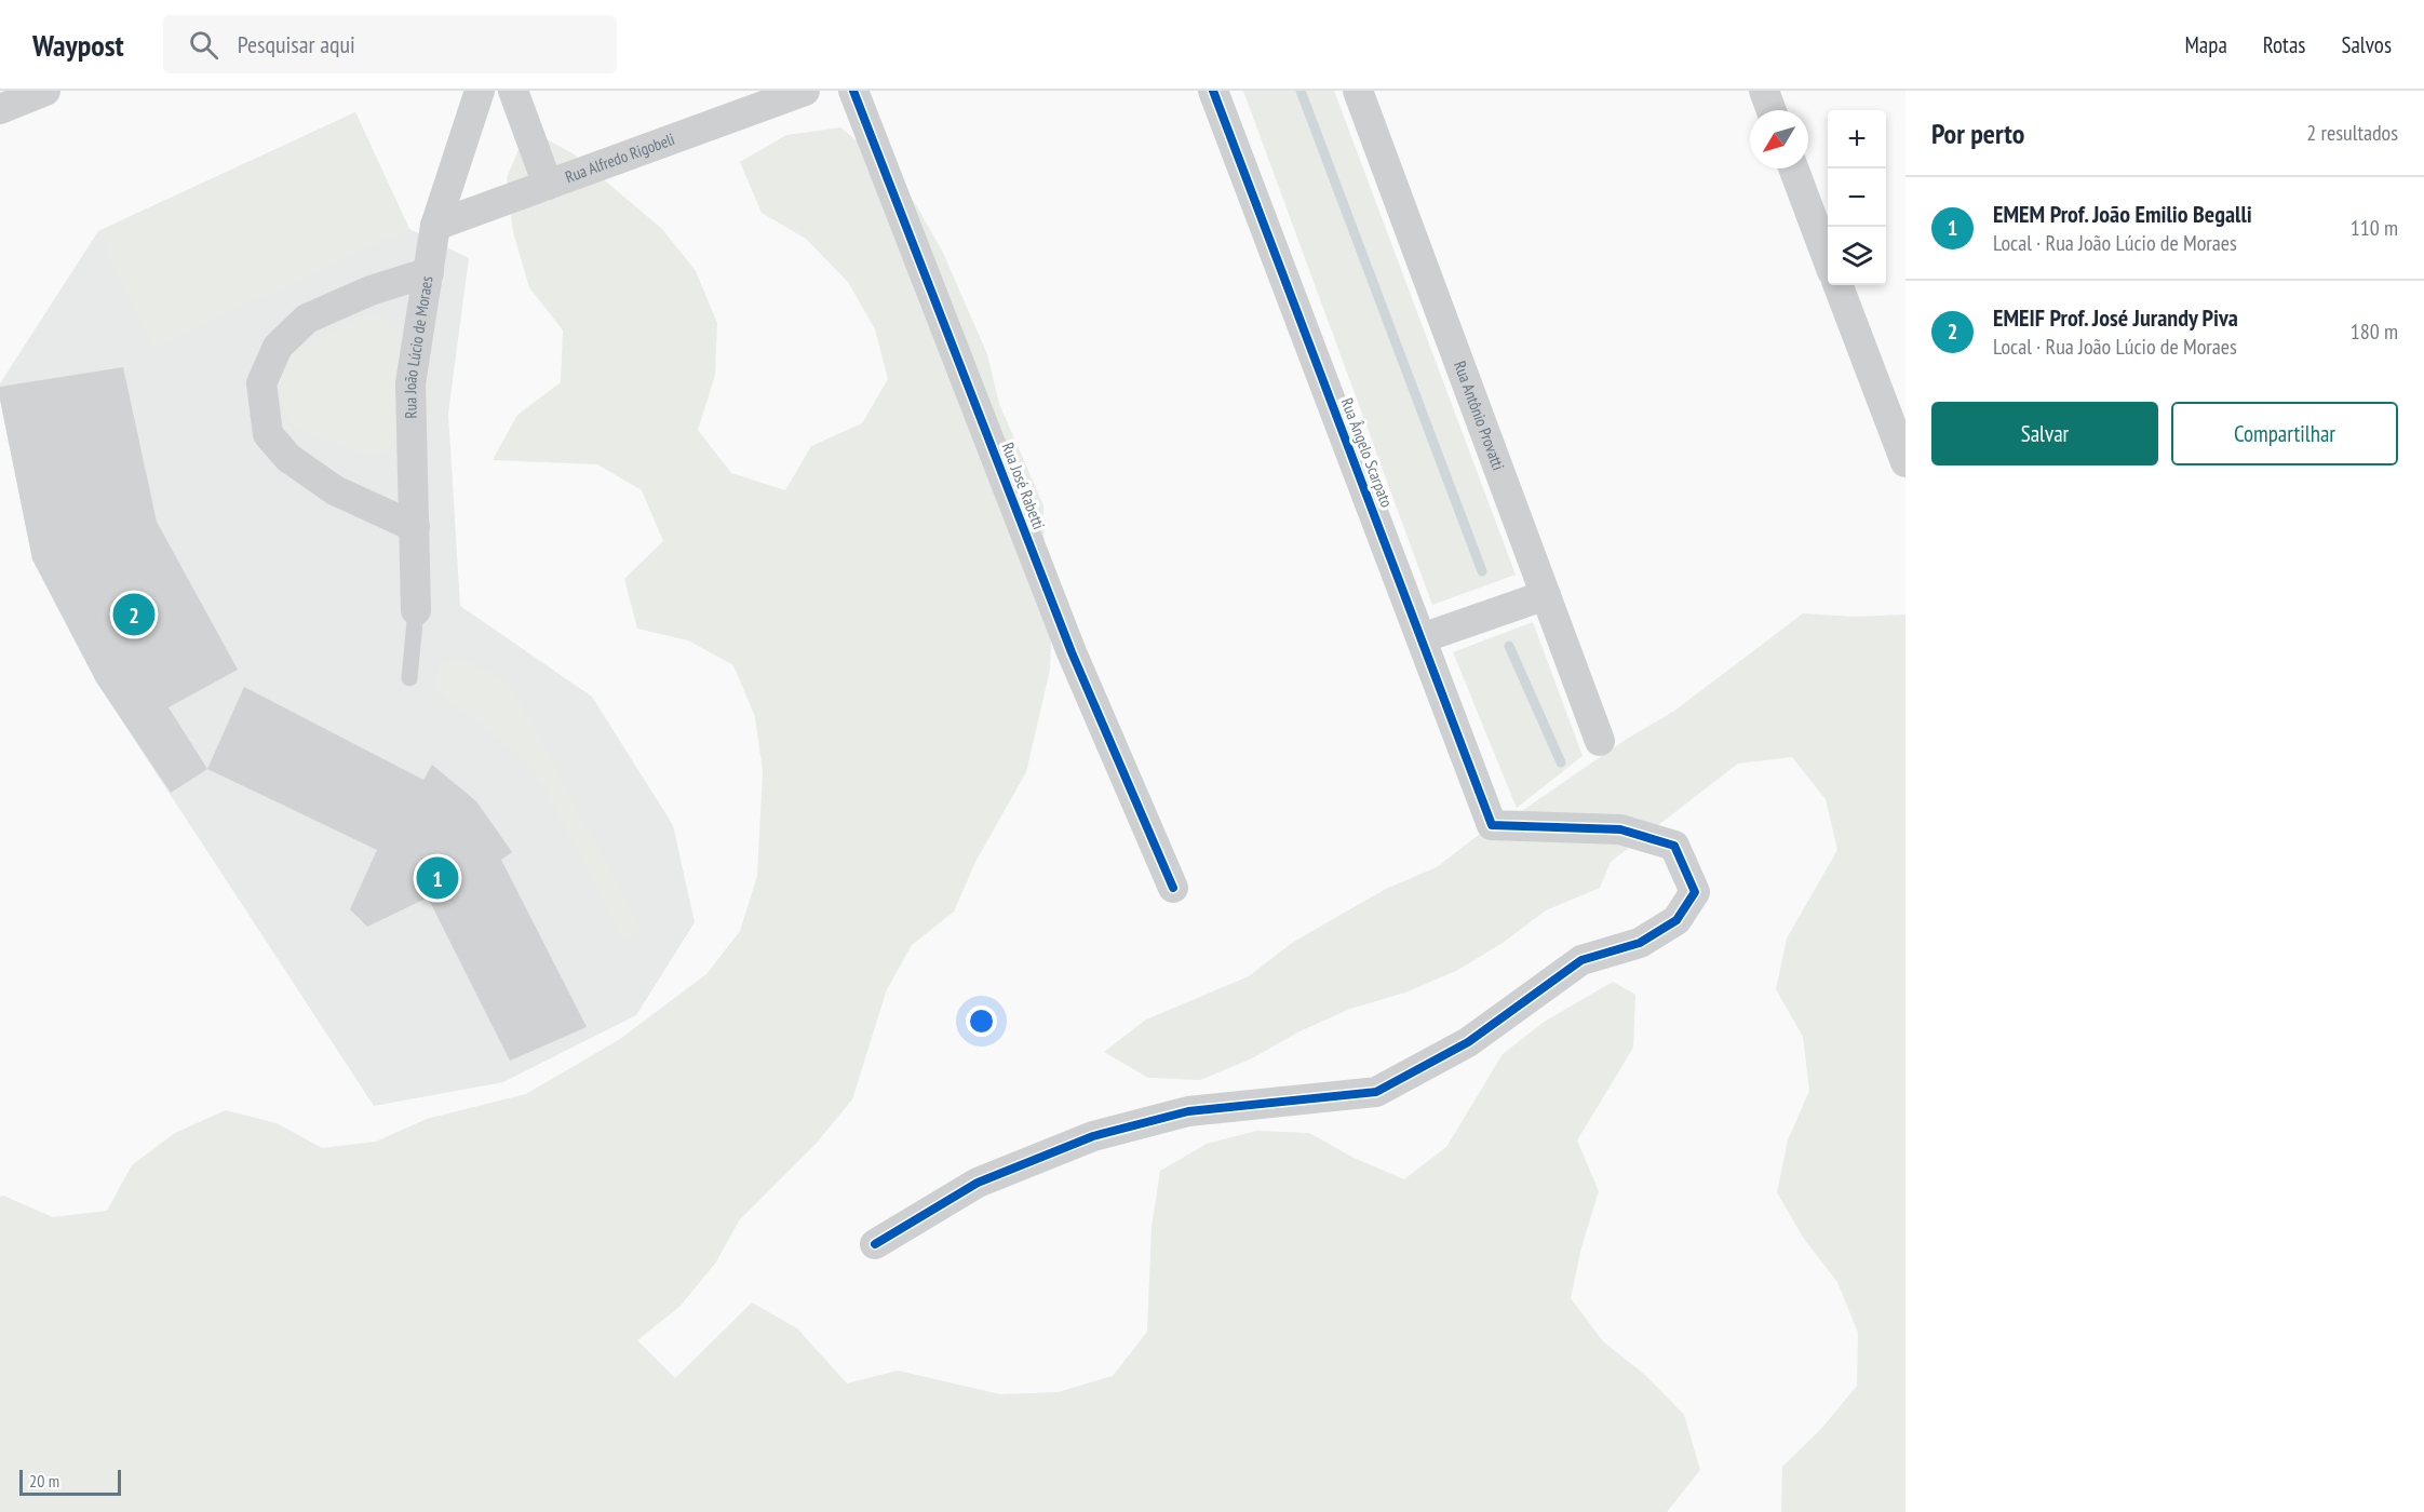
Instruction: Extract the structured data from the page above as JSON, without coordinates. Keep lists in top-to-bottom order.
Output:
{
  "streets": {
    "street": [
      "Rua Alfredo Rigobeli",
      "Rua João Lúcio de Moraes",
      "Rua Antônio Provatti",
      "Rua Ângelo Scarpato",
      "Rua José Rabetti"
    ]
  },
  "crossings": [
    ["Rua Alfredo Rigobeli", "Rua João Lúcio de Moraes"]
  ],
  "scale_bar": "20 m",
  "north": "bottom left",
  "page": {
    "header": "Waypost",
    "search": "Pesquisar aqui",
    "nav": ["Mapa", "Rotas", "Salvos"],
    "heading": ["Por perto", "2 resultados"],
    "map_buttons": ["+", "−"],
    "list": [
      {
        "mark": "1",
        "name": "EMEM Prof. João Emilio Begalli",
        "note": "Local · Rua João Lúcio de Moraes",
        "value": "110 m"
      },
      {
        "mark": "2",
        "name": "EMEIF Prof. José Jurandy Piva",
        "note": "Local · Rua João Lúcio de Moraes",
        "value": "180 m"
      }
    ],
    "buttons": ["Salvar", "Compartilhar"],
    "pins": ["2", "1"],
    "scale": "20 m"
  }
}
